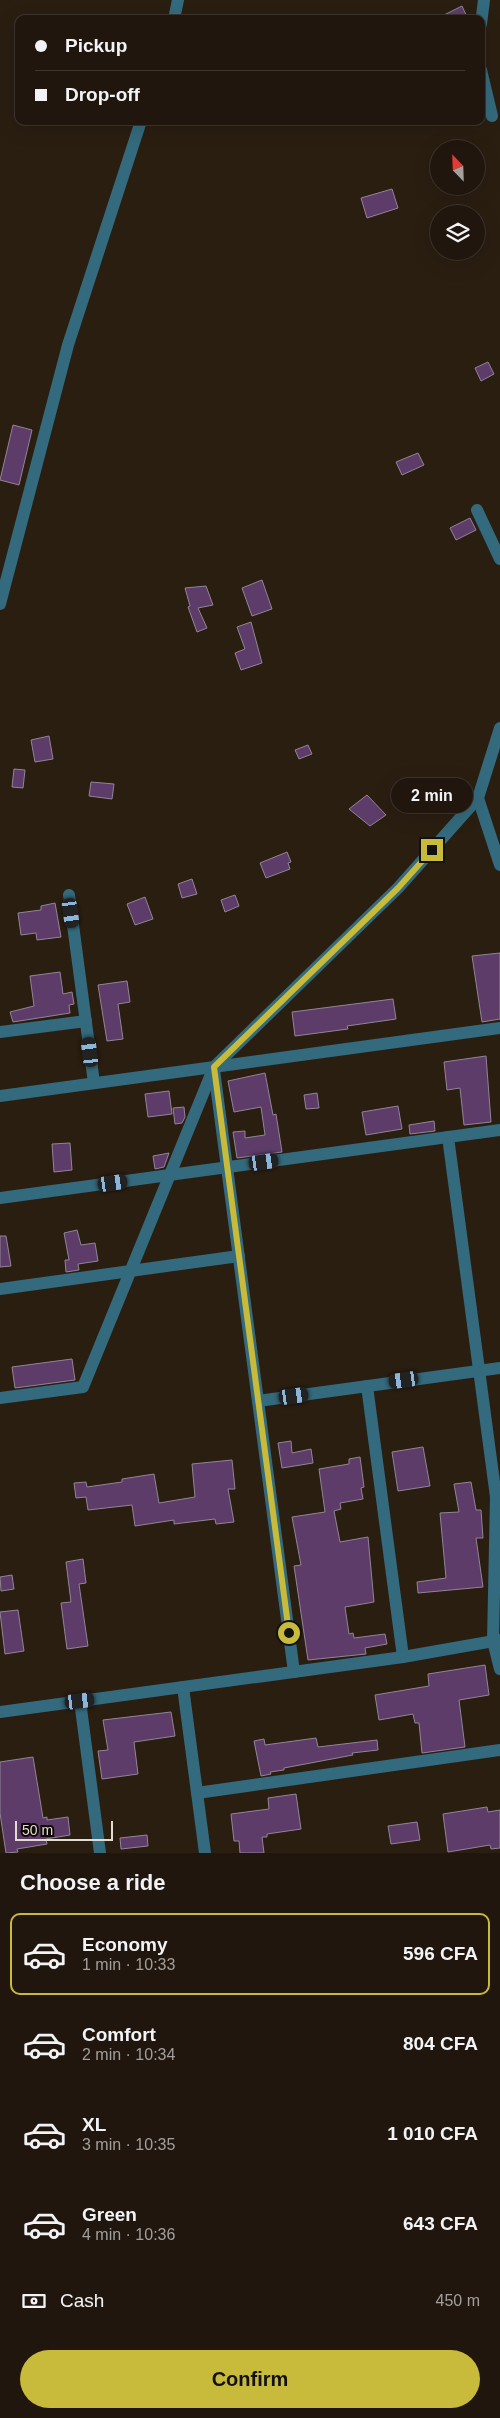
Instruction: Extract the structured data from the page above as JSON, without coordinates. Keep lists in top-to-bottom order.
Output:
{
  "scale_bar": "50 m",
  "north": "top left",
  "page": {
    "banner": ["Pickup", "Drop-off"],
    "bubble": "2 min",
    "scale": "50 m",
    "heading": "Choose a ride",
    "list": [
      {
        "name": "Economy",
        "note": "1 min · 10:33",
        "value": "596 CFA"
      },
      {
        "name": "Comfort",
        "note": "2 min · 10:34",
        "value": "804 CFA"
      },
      {
        "name": "XL",
        "note": "3 min · 10:35",
        "value": "1 010 CFA"
      },
      {
        "name": "Green",
        "note": "4 min · 10:36",
        "value": "643 CFA"
      }
    ],
    "pay": ["Cash", "450 m"],
    "buttons": "Confirm"
  }
}
